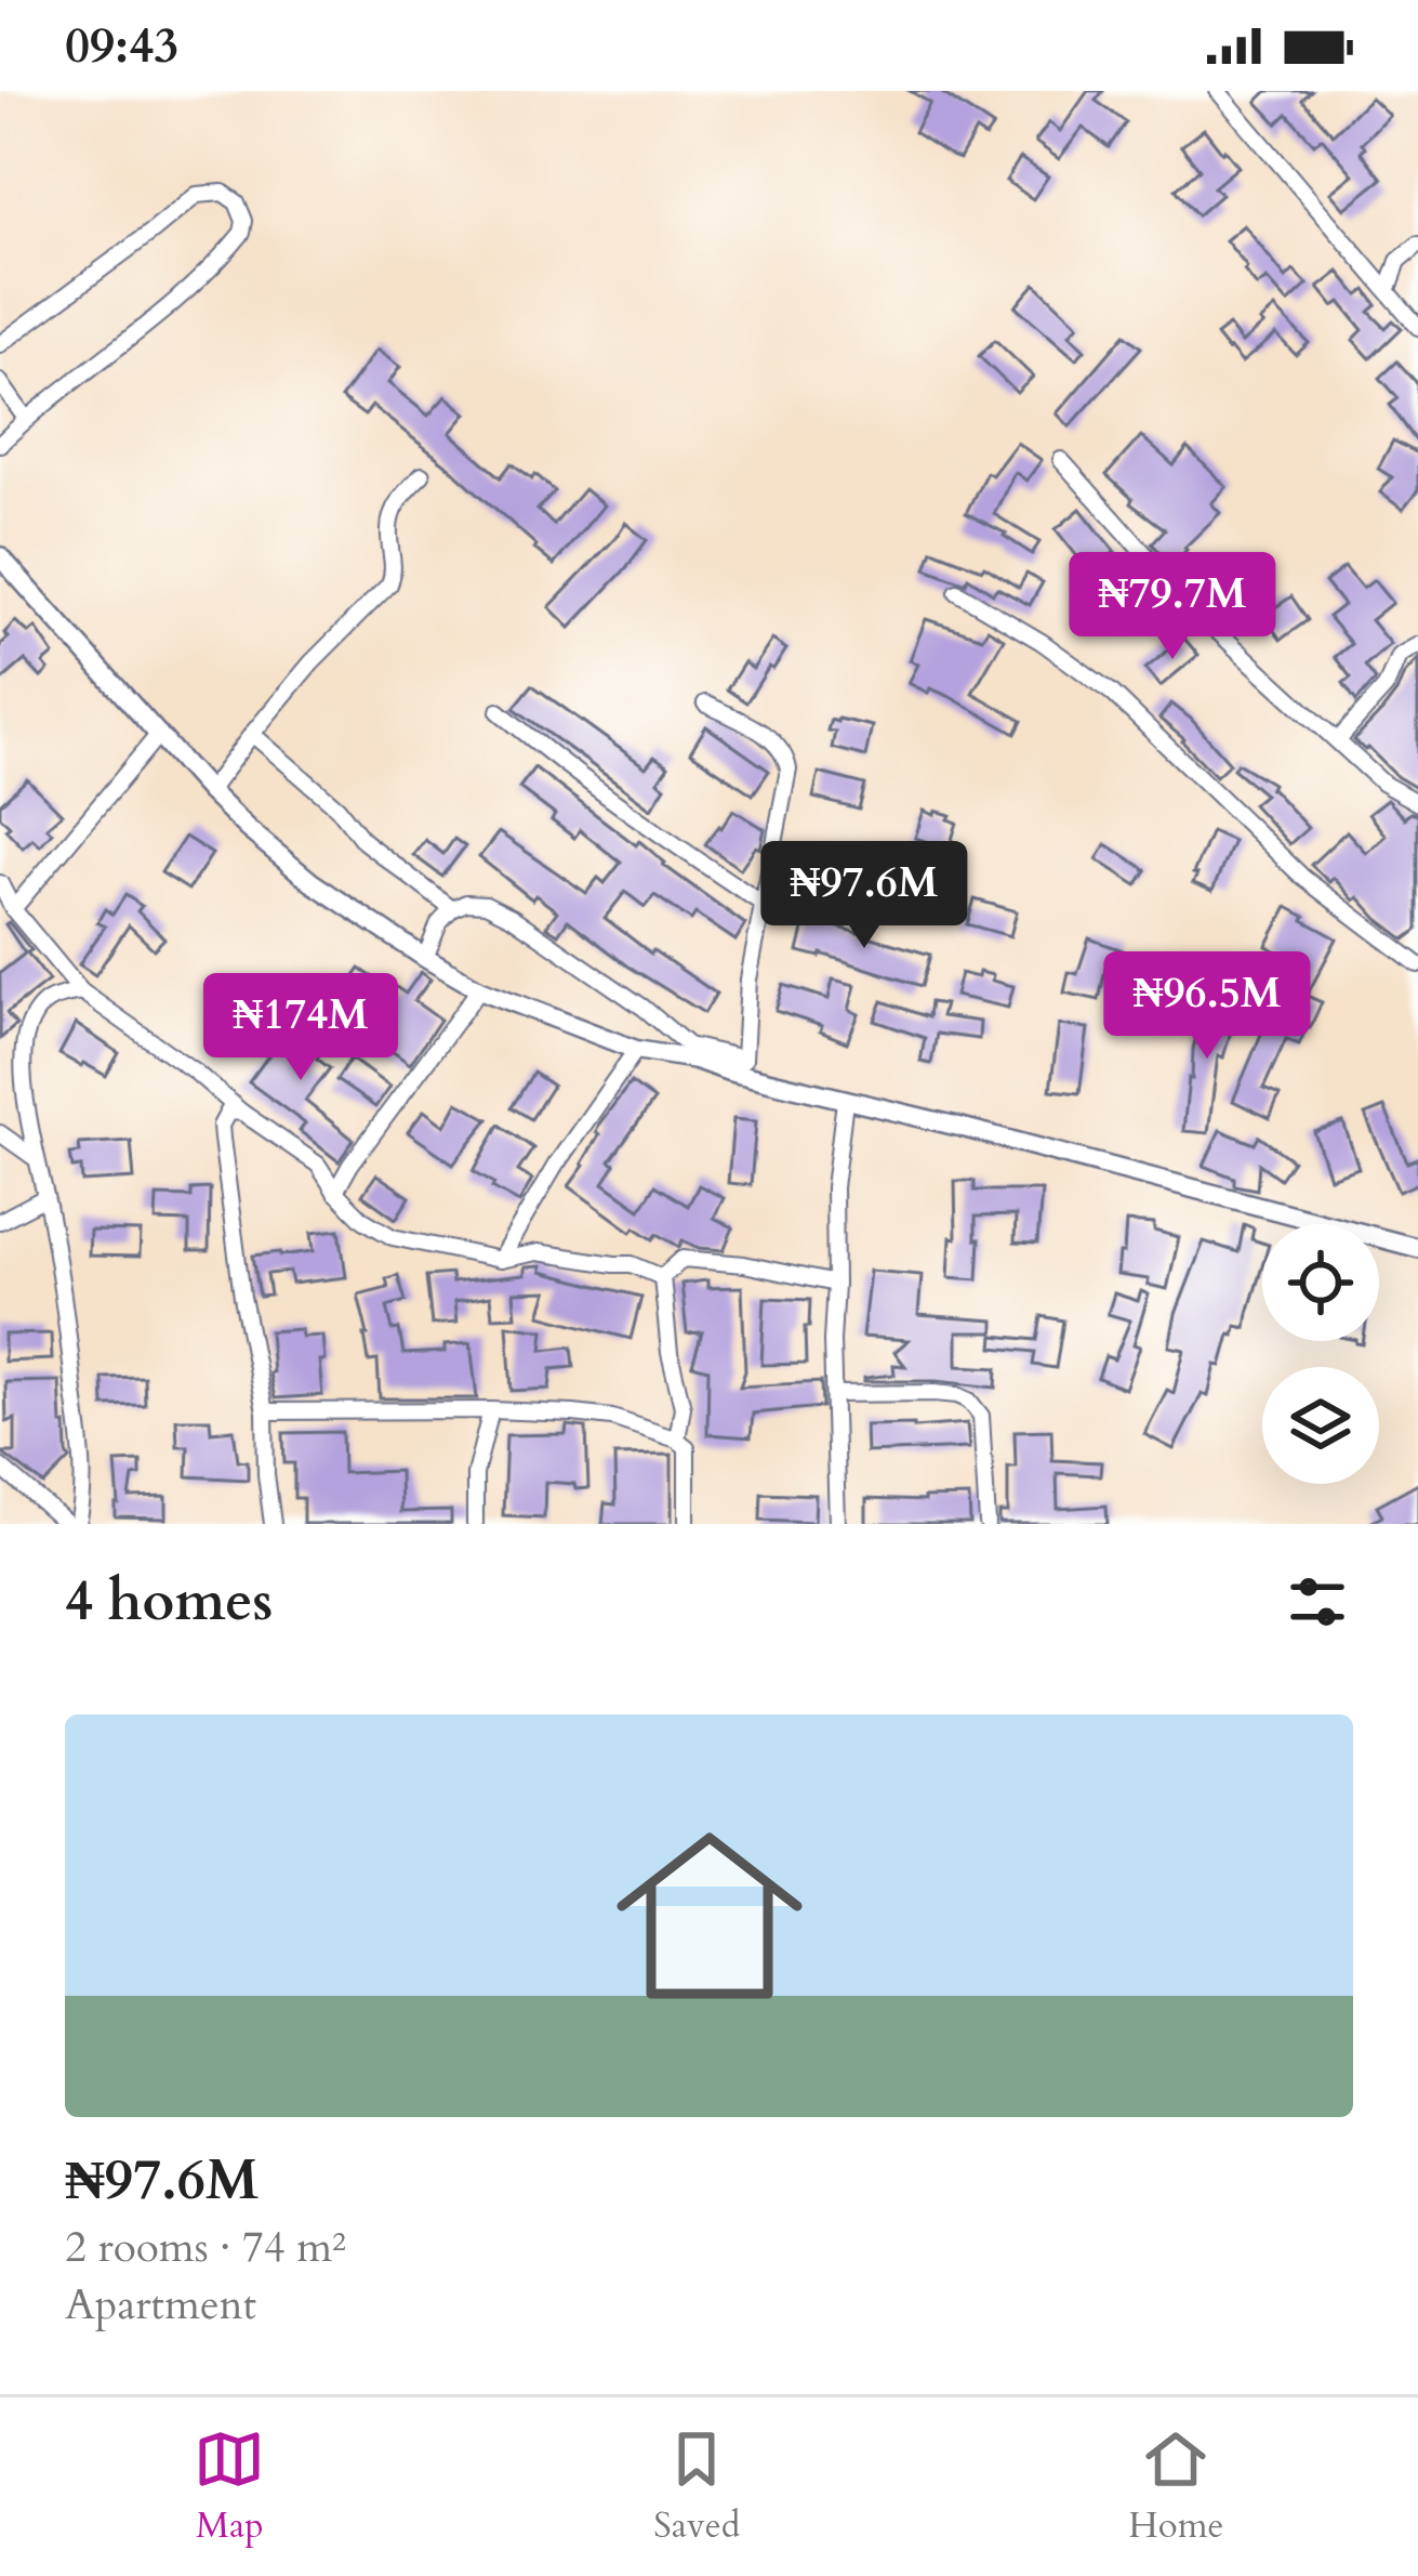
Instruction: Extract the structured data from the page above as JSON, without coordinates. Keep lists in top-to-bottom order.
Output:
{
  "page": {
    "status": "09:43",
    "price": [
      "₦79.7M",
      "₦97.6M",
      "₦96.5M",
      "₦174M"
    ],
    "heading": "4 homes",
    "list": [
      {
        "name": "₦97.6M",
        "note": "2 rooms · 74 m² · Apartment"
      }
    ],
    "tabs": ["Map", "Saved", "Home"]
  }
}
